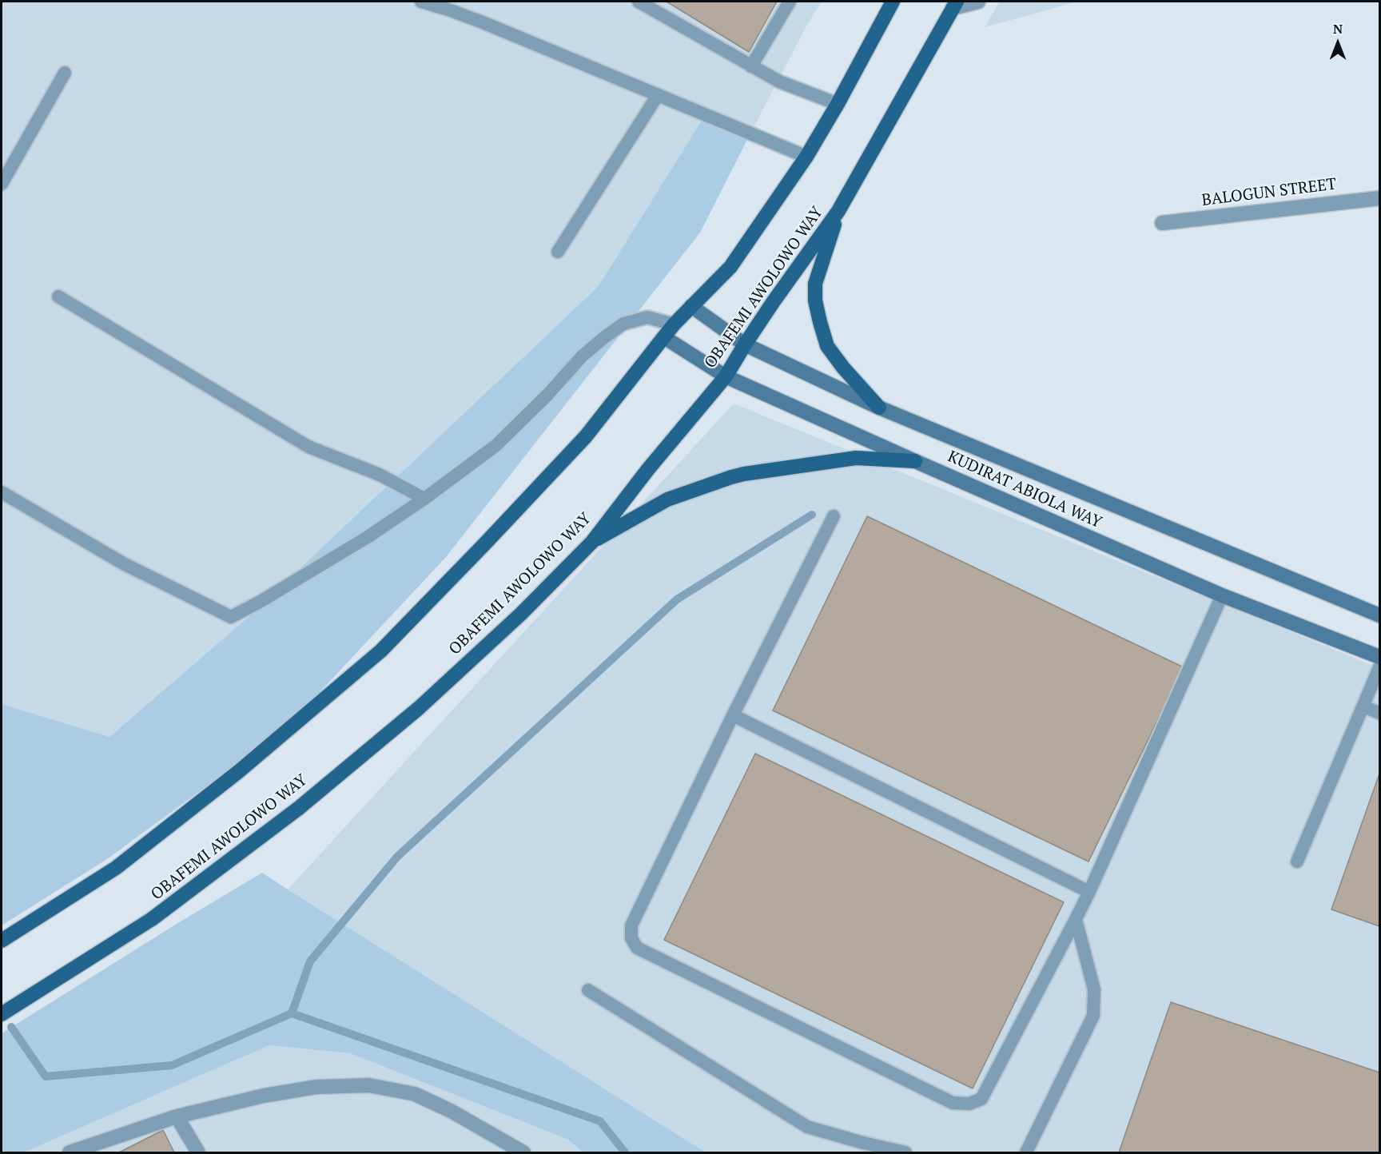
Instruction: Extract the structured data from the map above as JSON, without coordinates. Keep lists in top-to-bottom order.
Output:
{
  "streets": {
    "main road": ["OBAFEMI AWOLOWO WAY", "KUDIRAT ABIOLA WAY"],
    "street": ["BALOGUN STREET"]
  },
  "crossings": [
    ["OBAFEMI AWOLOWO WAY", "KUDIRAT ABIOLA WAY"]
  ],
  "north": "top"
}
